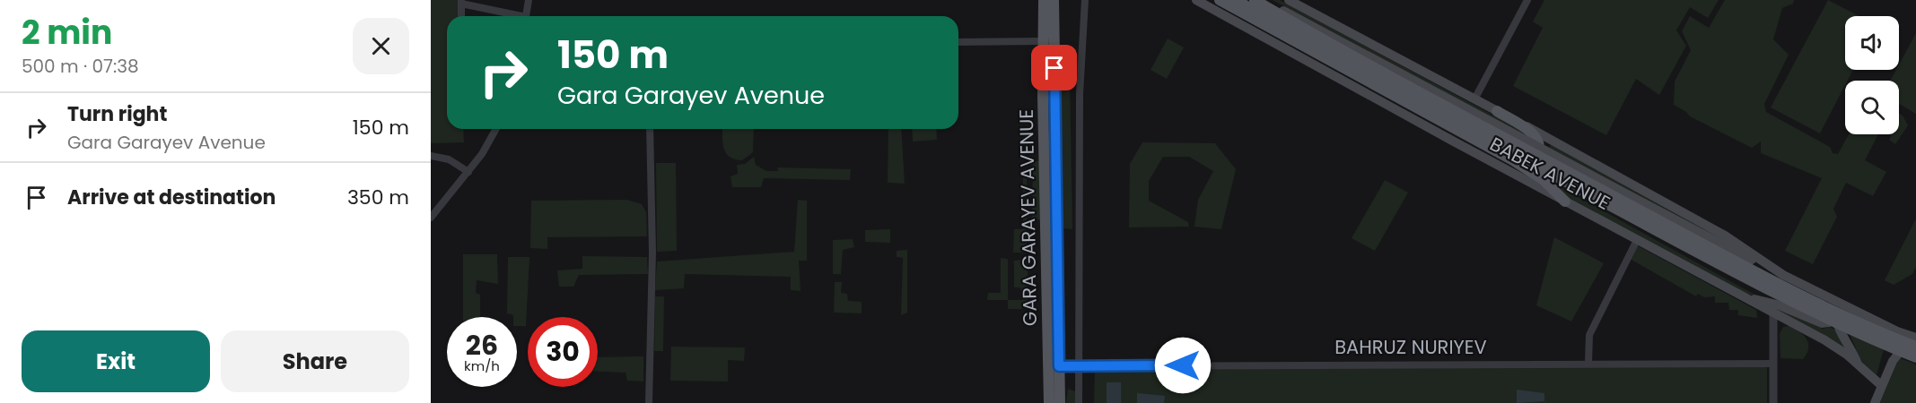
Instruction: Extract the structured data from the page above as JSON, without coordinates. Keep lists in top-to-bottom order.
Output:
{
  "streets": {
    "main road": ["BABEK AVENUE", "GARA GARAYEV AVENUE"],
    "street": ["BAHRUZ NURIYEV"]
  },
  "crossings": [
    ["GARA GARAYEV AVENUE", "BAHRUZ NURIYEV"]
  ],
  "page": {
    "heading": ["2 min", "500 m · 07:38"],
    "turn": ["150 m", "Gara Garayev Avenue"],
    "list": [
      {
        "name": "Turn right",
        "note": "Gara Garayev Avenue",
        "value": "150 m"
      },
      {
        "name": "Arrive at destination",
        "value": "350 m"
      }
    ],
    "speed": "26 km/h",
    "limit": "30",
    "buttons": ["Exit", "Share"]
  }
}
